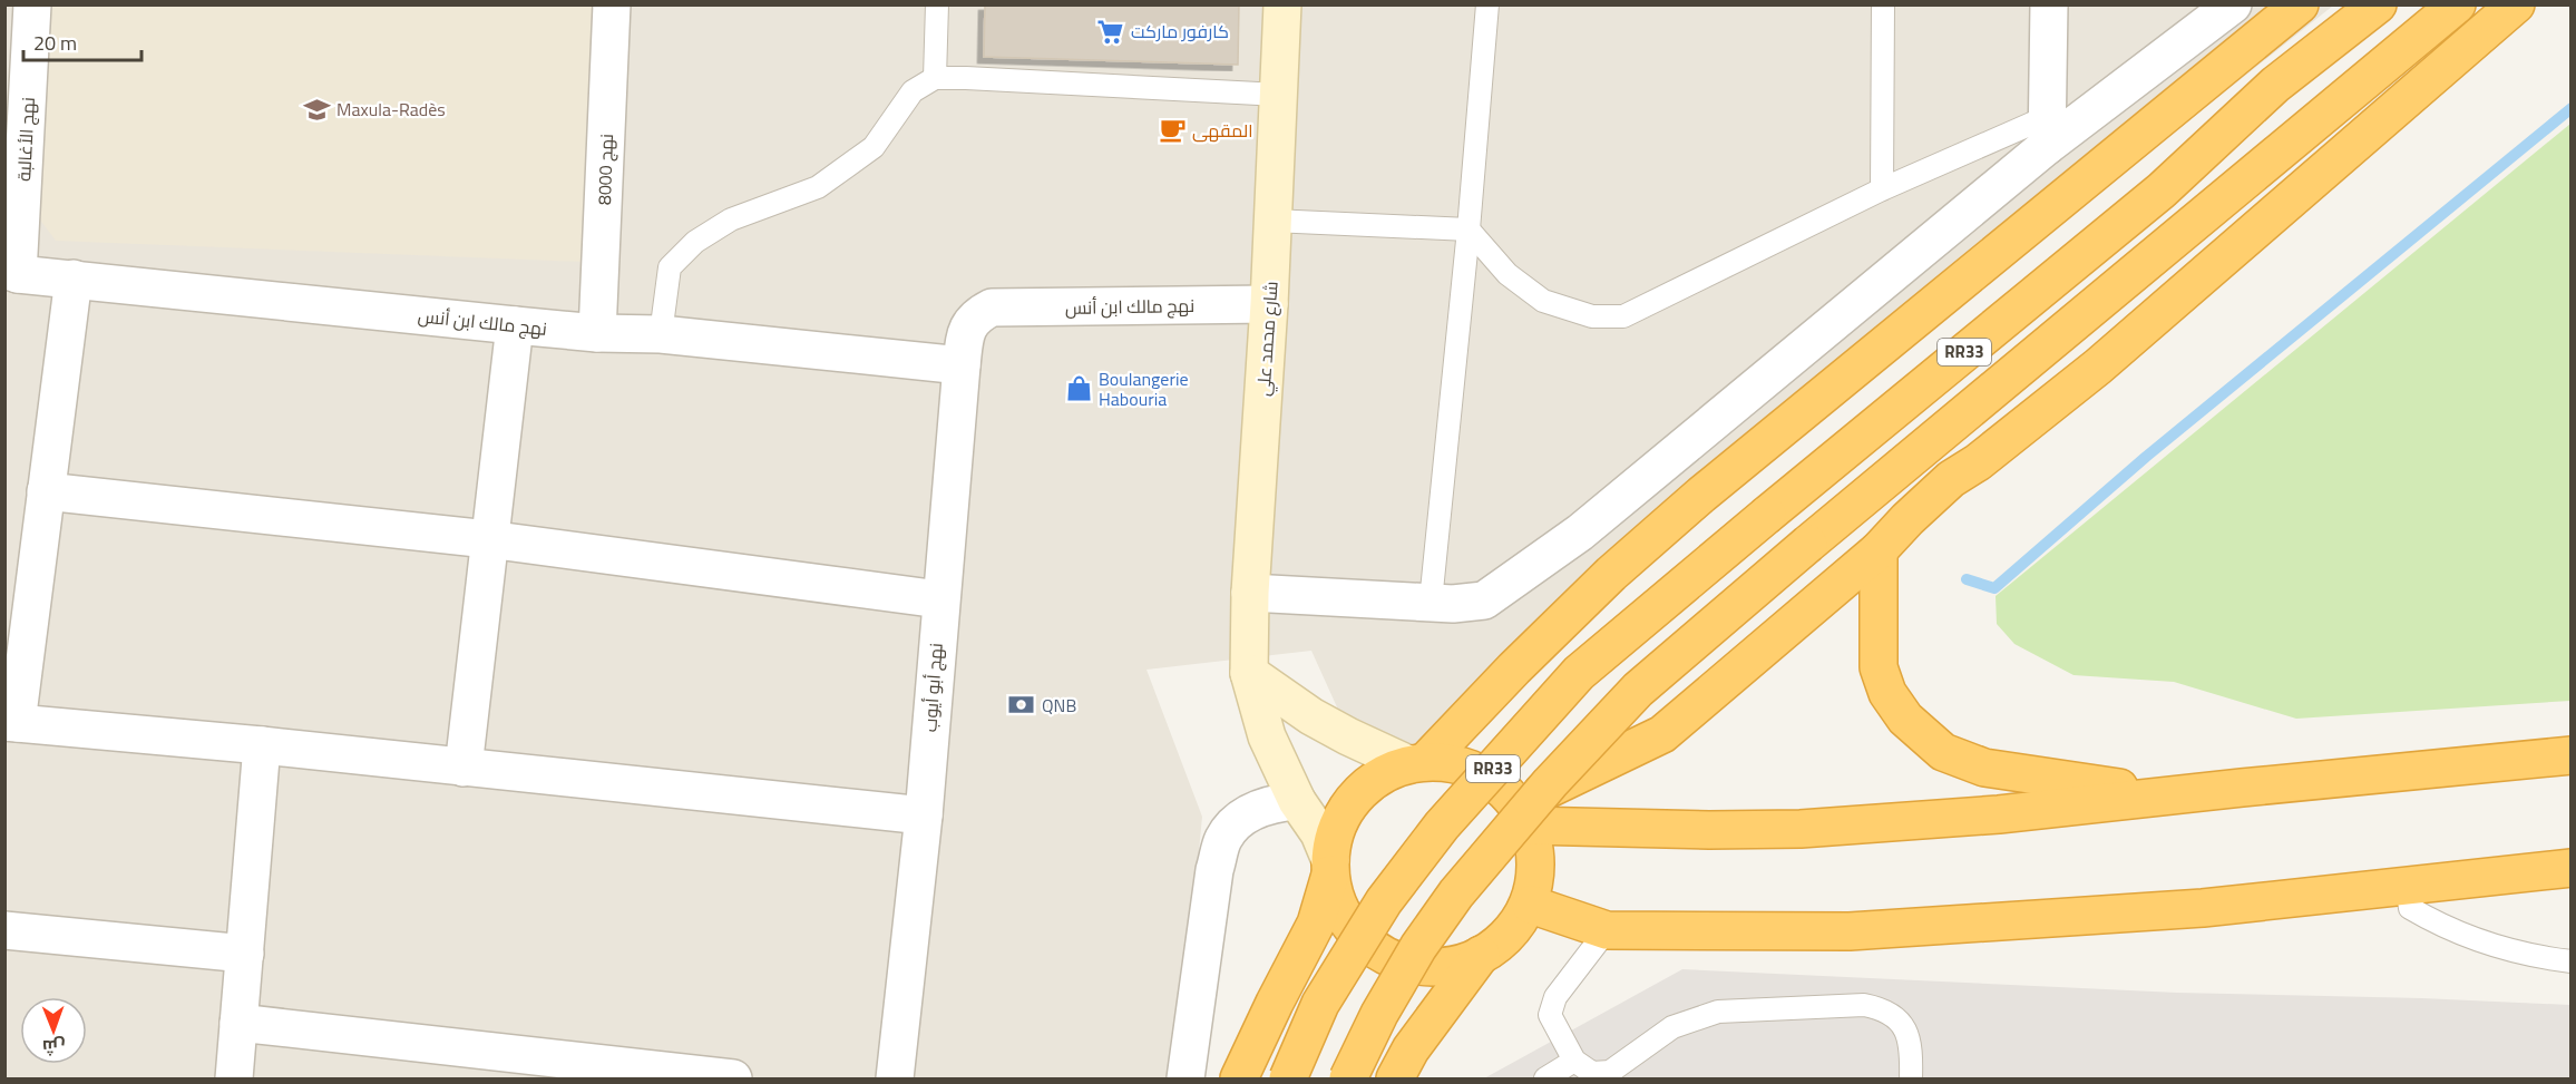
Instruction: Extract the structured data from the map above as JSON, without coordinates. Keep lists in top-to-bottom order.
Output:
{
  "streets": {
    "highway": ["RR33"],
    "main road": ["شارع محمد علي"],
    "street": [
      "نهج الأغالبة",
      "نهج 8000",
      "نهج مالك ابن أنس",
      "نهج أبو أيوب"
    ]
  },
  "crossings": [
    ["نهج الأغالبة", "نهج مالك ابن أنس"],
    ["نهج 8000", "نهج مالك ابن أنس"],
    ["نهج مالك ابن أنس", "شارع محمد علي"],
    ["نهج مالك ابن أنس", "نهج أبو أيوب"]
  ],
  "places": {
    "supermarket": ["كارفور ماركت"],
    "school or university": ["Maxula-Radès"],
    "cafe": ["المقهى"],
    "shop": ["Boulangerie Habouria"],
    "bank": ["QNB"]
  },
  "scale_bar": "20 m",
  "north": "bottom"
}
